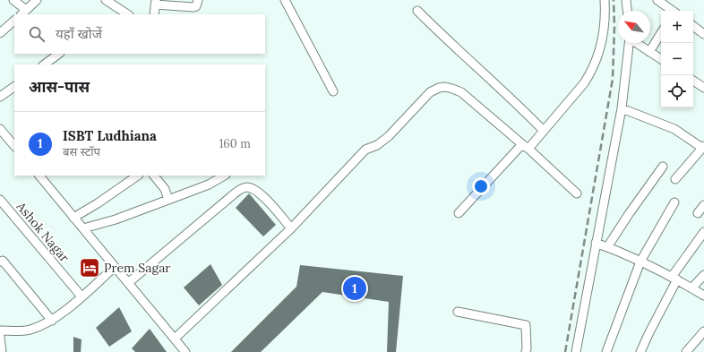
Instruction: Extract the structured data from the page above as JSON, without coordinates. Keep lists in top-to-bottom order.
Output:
{
  "streets": {
    "street": ["Ashok Nagar"]
  },
  "places": {
    "hotel": ["Prem Sagar"]
  },
  "north": "top left",
  "page": {
    "map_buttons": ["+", "−"],
    "search": "यहाँ खोजें",
    "heading": "आस-पास",
    "list": [
      {
        "mark": "1",
        "name": "ISBT Ludhiana",
        "note": "बस स्टॉप",
        "value": "160 m"
      }
    ],
    "pins": "1"
  }
}
